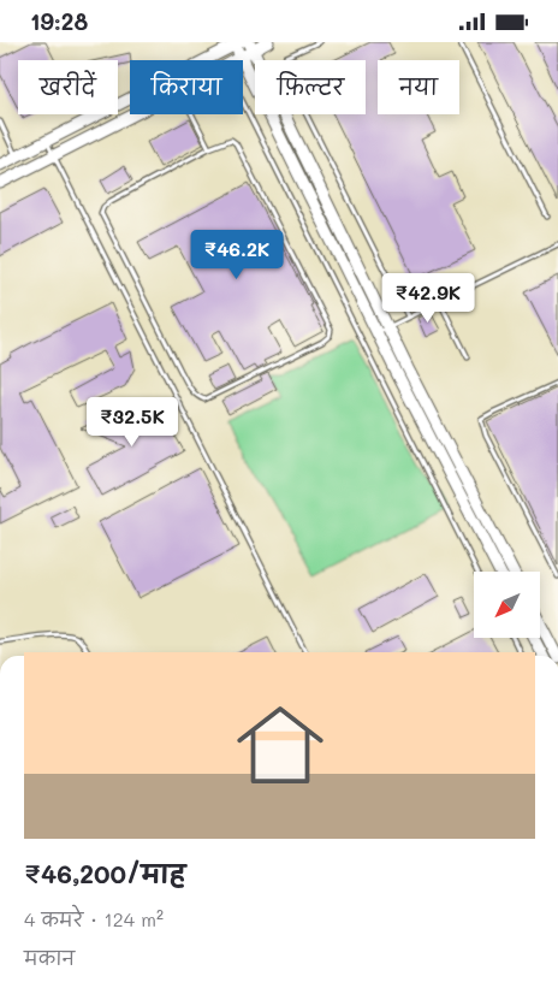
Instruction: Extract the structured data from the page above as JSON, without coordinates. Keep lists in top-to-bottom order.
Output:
{
  "north": "bottom left",
  "page": {
    "status": "19:28",
    "chip": [
      "खरीदें",
      "किराया",
      "फ़िल्टर",
      "नया"
    ],
    "price": ["₹46.2K", "₹42.9K", "₹32.5K"],
    "list": [
      {
        "name": "₹46,200/माह",
        "note": "4 कमरे · 124 m² · मकान"
      }
    ]
  }
}
